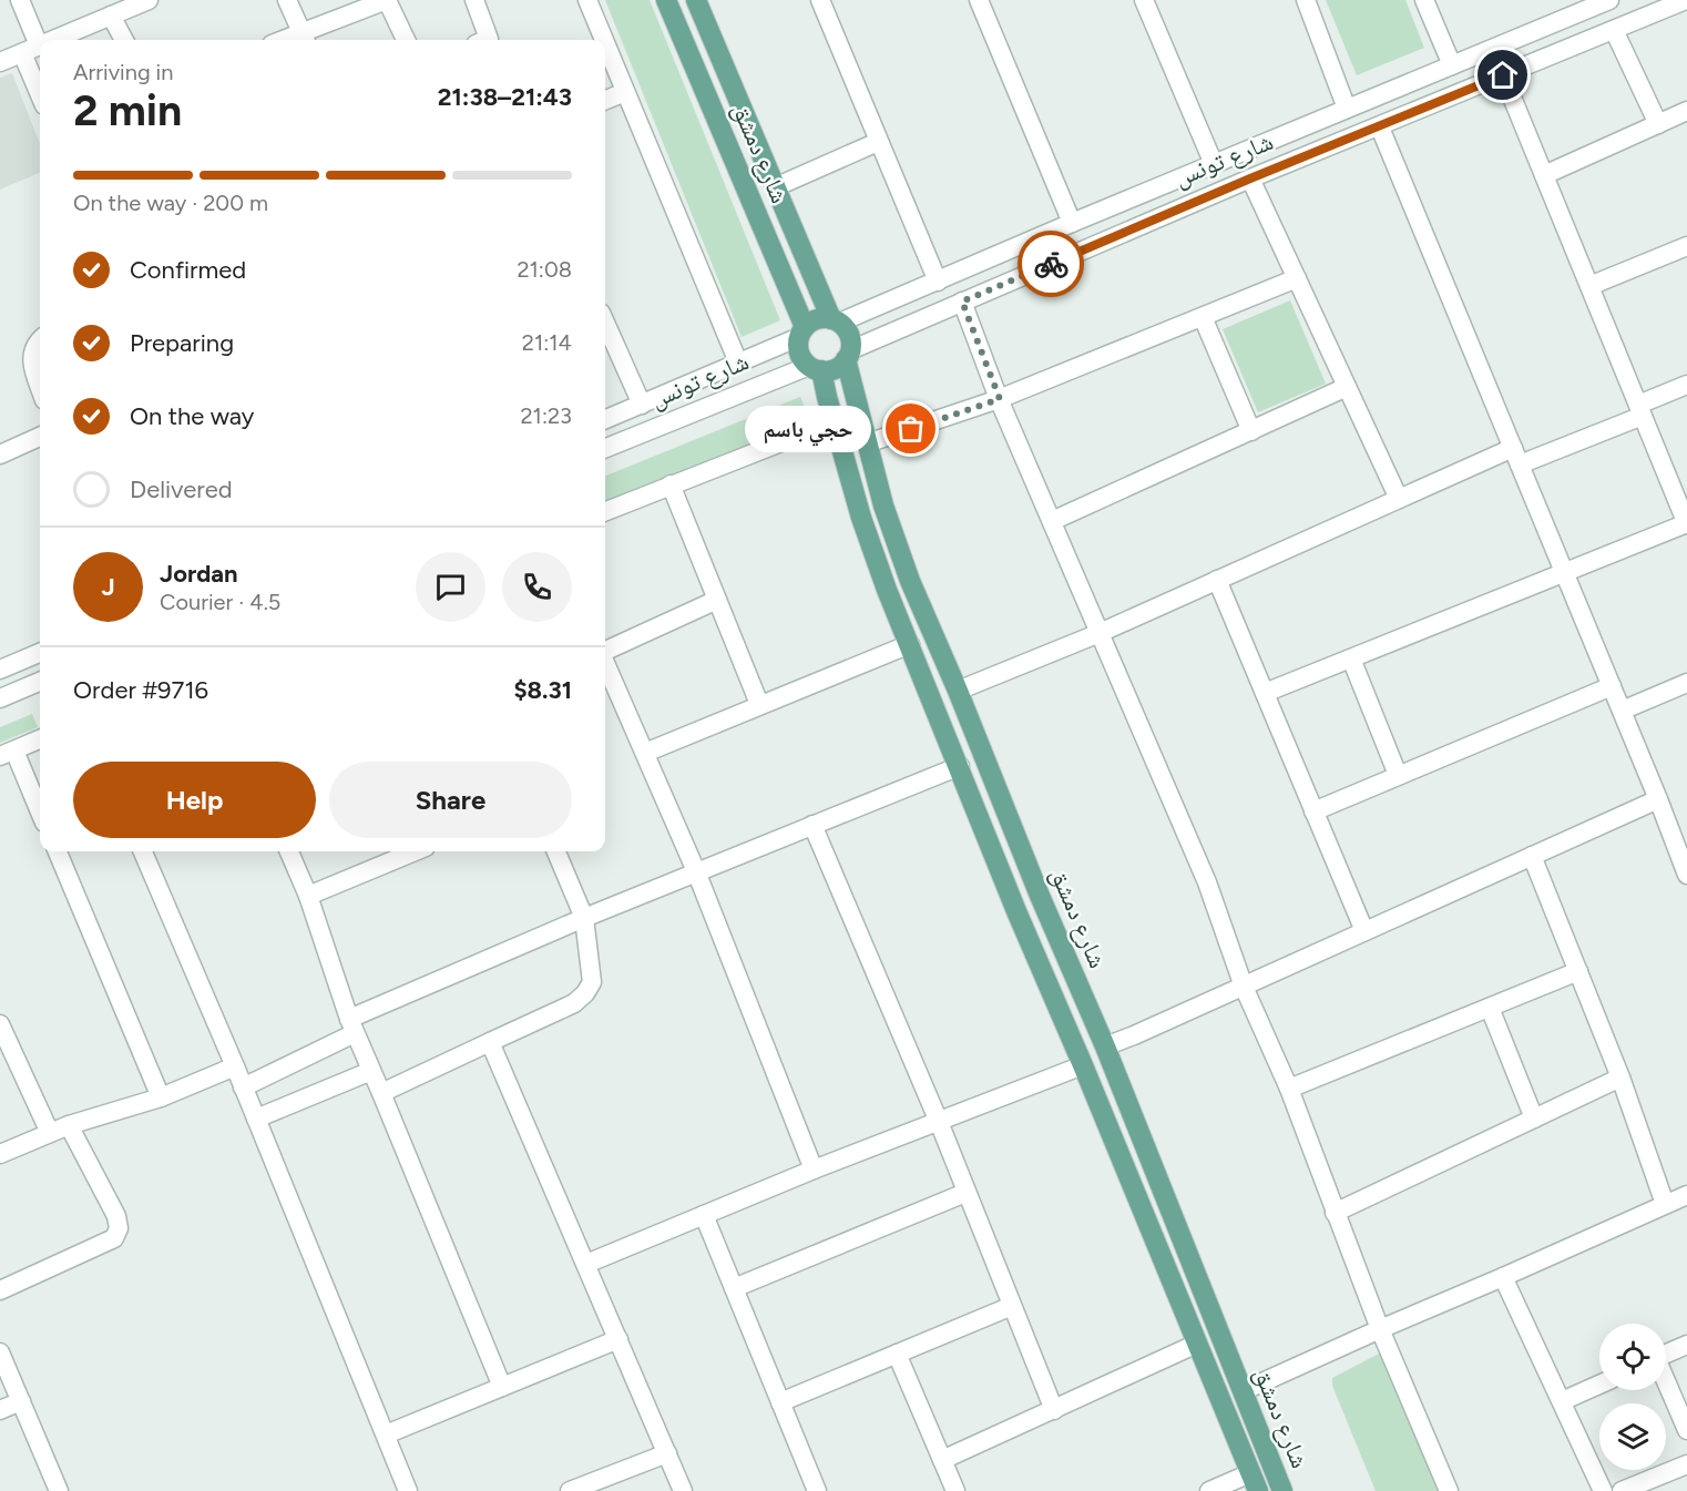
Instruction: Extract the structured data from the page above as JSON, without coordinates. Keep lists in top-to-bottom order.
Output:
{
  "streets": {
    "main road": ["شارع دمشق"],
    "street": ["شارع تونس"]
  },
  "crossings": [
    ["شارع دمشق", "شارع تونس"]
  ],
  "places": ["حجي باسم"],
  "page": {
    "heading": ["2 min", "Arriving in", "21:38–21:43"],
    "panel": [
      "Jordan",
      "Courier · 4.5",
      "Order #9716",
      "$8.31"
    ],
    "bar": "On the way · 200 m",
    "list": [
      ["Confirmed", "21:08"],
      ["Preparing", "21:14"],
      ["On the way", "21:23"],
      "Delivered"
    ],
    "bubble": "حجي باسم",
    "round": "J",
    "buttons": ["Help", "Share"]
  }
}
